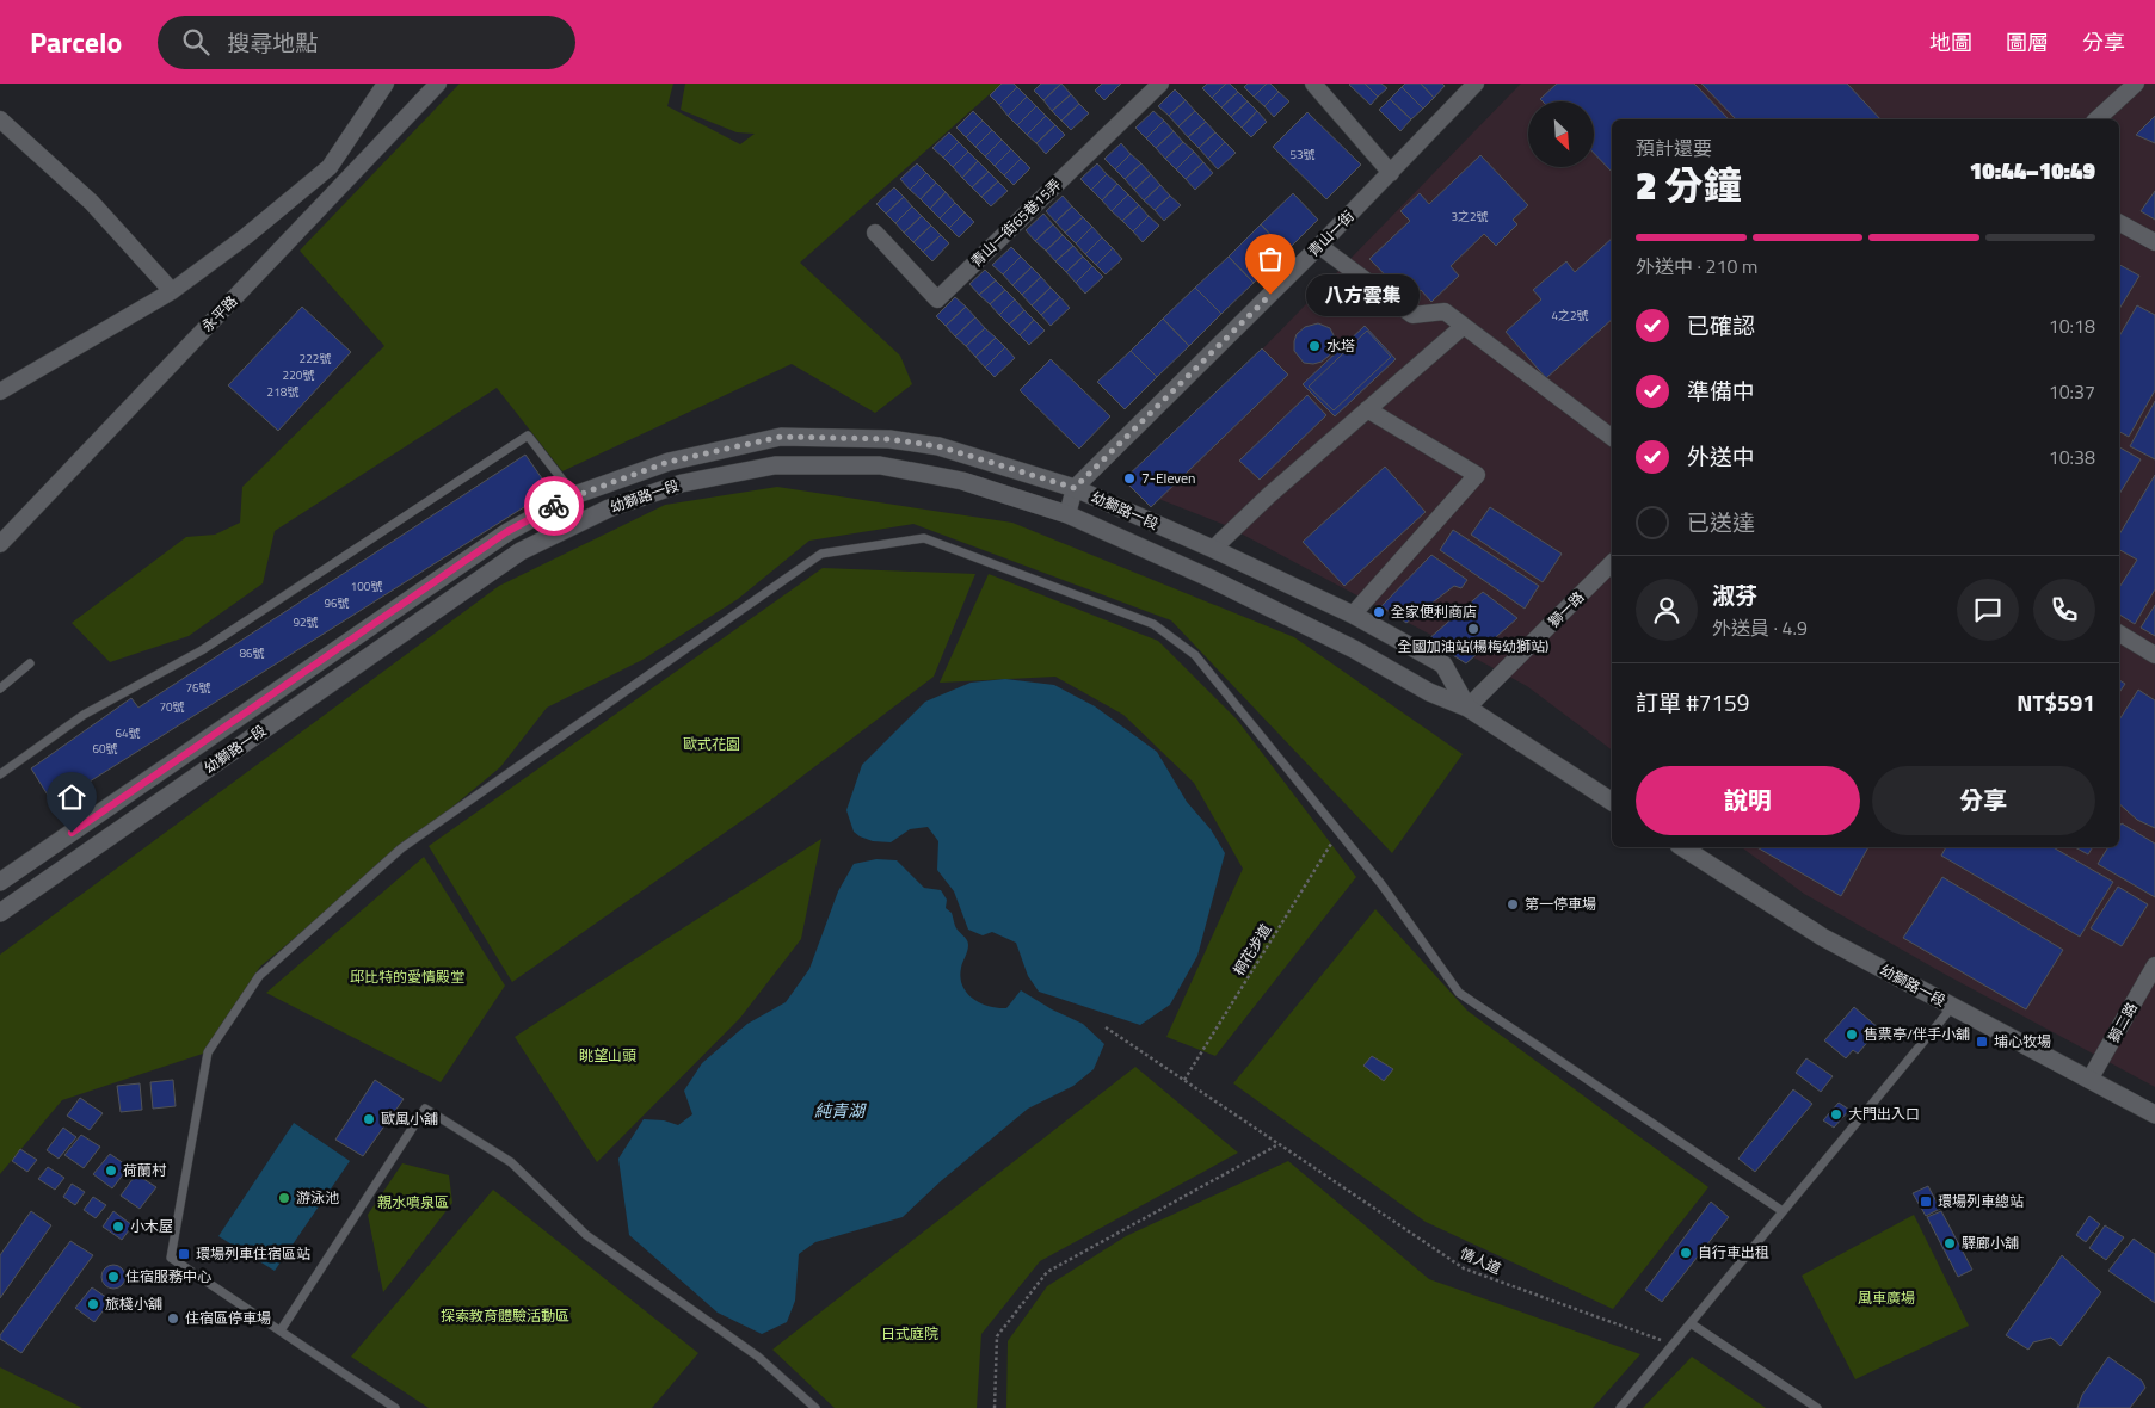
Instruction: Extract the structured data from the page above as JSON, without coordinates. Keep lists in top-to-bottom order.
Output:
{
  "streets": {
    "street": [
      "青山一街65巷15弄",
      "青山一街",
      "永平路",
      "幼獅路一段",
      "獅一路",
      "獅二路"
    ],
    "path": ["桐花步道", "情人道"]
  },
  "crossings": [
    ["青山一街", "幼獅路一段"],
    ["幼獅路一段", "獅一路"],
    ["幼獅路一段", "獅二路"],
    ["桐花步道", "情人道"]
  ],
  "water": ["純青湖"],
  "parks": [
    "歐式花園",
    "邱比特的愛情殿堂",
    "眺望山頭",
    "親水噴泉區",
    "風車廣場",
    "探索教育體驗活動區",
    "日式庭院"
  ],
  "places": {
    "other": [
      "八方雲集",
      "水塔",
      "7-Eleven",
      "全家便利商店",
      "全國加油站(楊梅幼獅站)",
      "第一停車場",
      "售票亭/伴手小舖",
      "大門出入口",
      "歐風小舖",
      "荷蘭村",
      "游泳池",
      "小木屋",
      "驛廊小舖",
      "自行車出租",
      "住宿服務中心",
      "旅棧小舖",
      "住宿區停車場"
    ],
    "transit": ["埔心牧場", "環場列車總站", "環場列車住宿區站"]
  },
  "house_numbers": [
    "53號",
    "3之2號",
    "4之2號",
    "222號",
    "220號",
    "218號",
    "100號",
    "96號",
    "92號",
    "86號",
    "76號",
    "70號",
    "64號",
    "60號"
  ],
  "north": "bottom right",
  "page": {
    "header": "Parcelo",
    "search": "搜尋地點",
    "nav": ["地圖", "圖層", "分享"],
    "heading": ["2 分鐘", "預計還要", "10:44–10:49"],
    "panel": [
      "淑芬",
      "外送員 · 4.9",
      "訂單 #7159",
      "NT$591"
    ],
    "bar": "外送中 · 210 m",
    "bubble": "八方雲集",
    "list": [
      ["已確認", "10:18"],
      ["準備中", "10:37"],
      ["外送中", "10:38"],
      "已送達"
    ],
    "buttons": ["說明", "分享"]
  }
}
